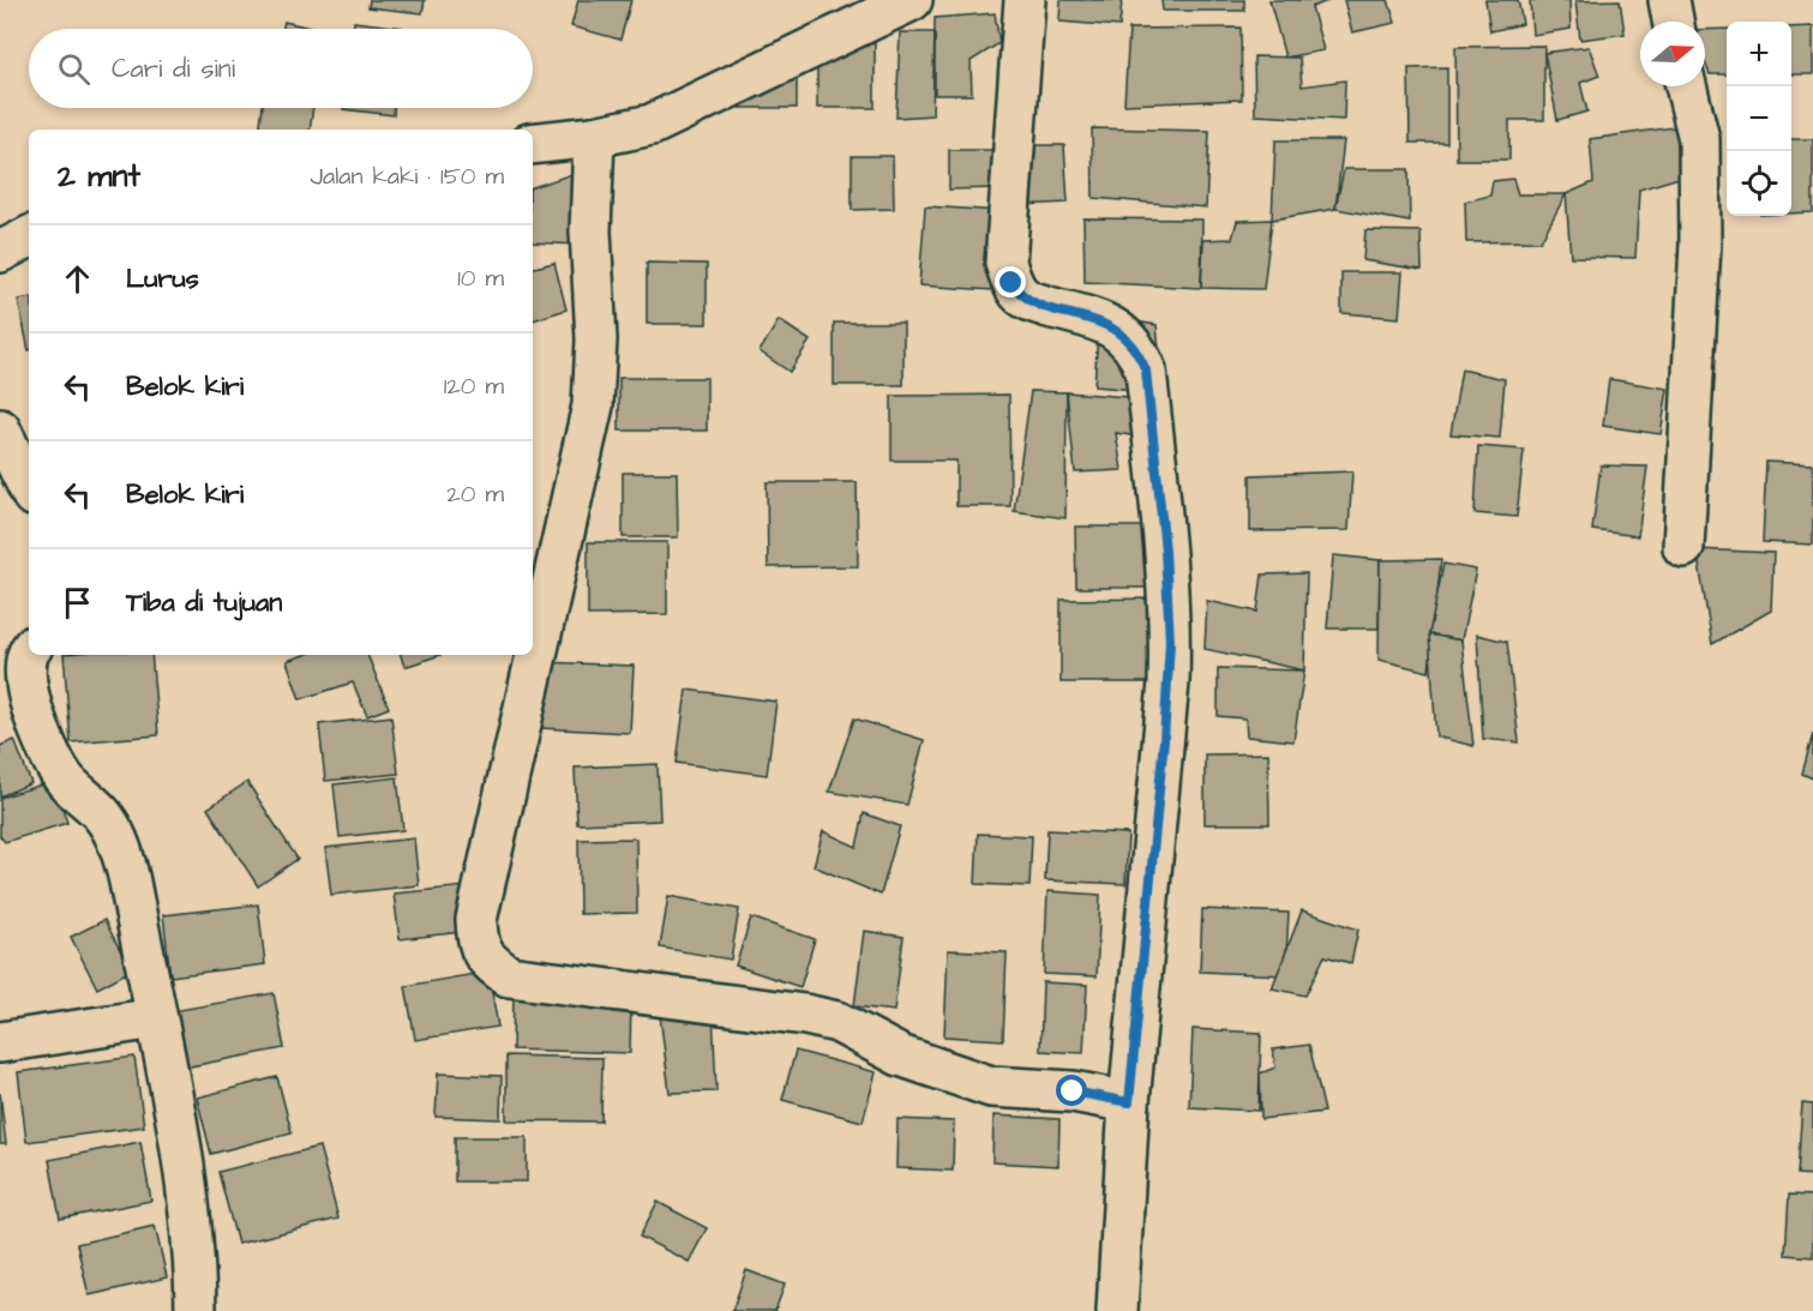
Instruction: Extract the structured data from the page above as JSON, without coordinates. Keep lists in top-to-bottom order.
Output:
{
  "north": "right",
  "page": {
    "map_buttons": ["+", "−"],
    "search": "Cari di sini",
    "heading": ["2 mnt", "Jalan kaki · 150 m"],
    "list": [
      ["Lurus", "10 m"],
      ["Belok kiri", "120 m"],
      ["Belok kiri", "20 m"],
      "Tiba di tujuan"
    ]
  }
}
